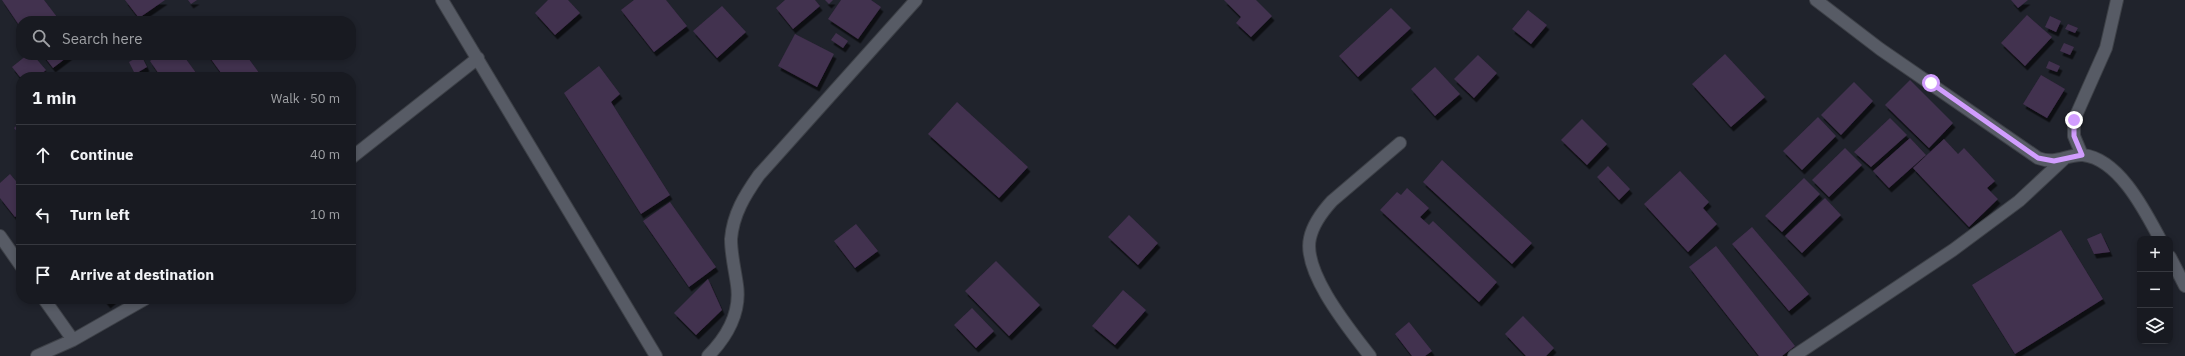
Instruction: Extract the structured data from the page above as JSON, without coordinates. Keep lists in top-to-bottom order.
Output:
{
  "page": {
    "search": "Search here",
    "heading": ["1 min", "Walk · 50 m"],
    "list": [
      ["Continue", "40 m"],
      ["Turn left", "10 m"],
      "Arrive at destination"
    ],
    "map_buttons": ["+", "−"]
  }
}
